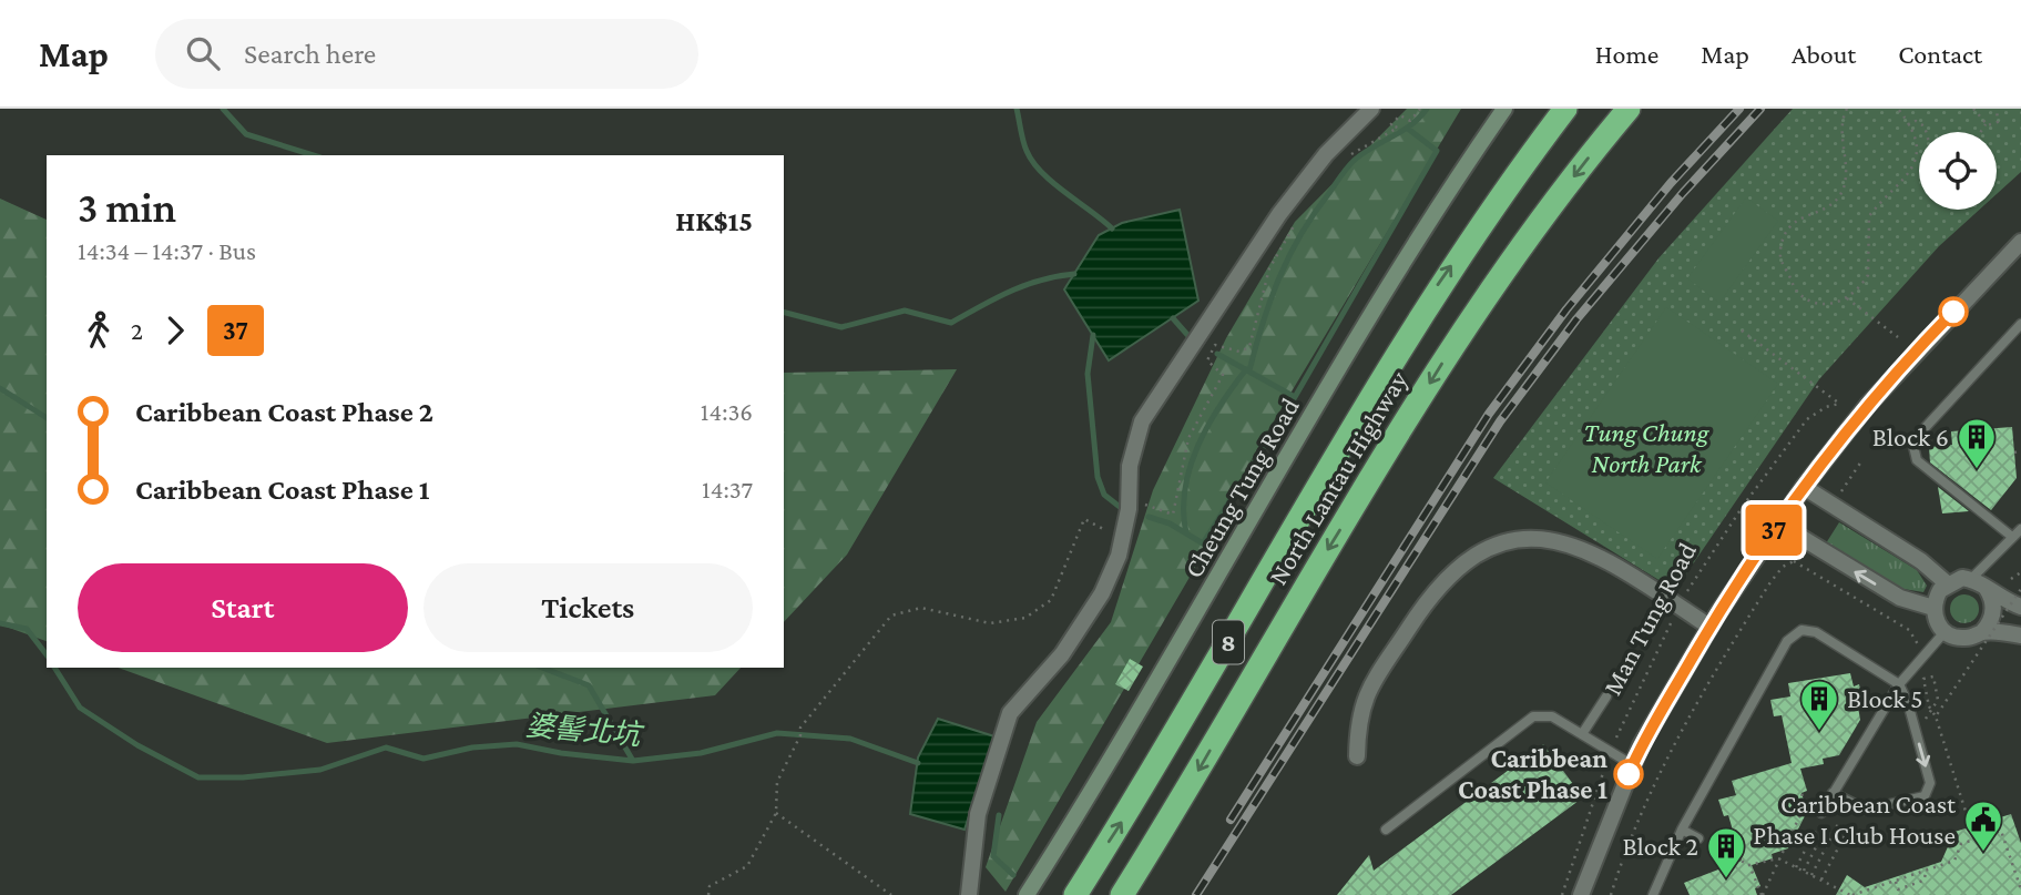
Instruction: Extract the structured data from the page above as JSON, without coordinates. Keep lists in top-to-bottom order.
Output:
{
  "streets": {
    "highway": ["North Lantau Highway", "8"],
    "main road": ["Cheung Tung Road"],
    "street": ["Man Tung Road"]
  },
  "water": ["婆髻北坑"],
  "parks": ["Tung Chung North Park"],
  "places": {
    "building": ["Block 6", "Block 5", "Block 2"],
    "other": ["Caribbean Coast Phase 1"],
    "public building": ["Caribbean Coast Phase I Club House"]
  },
  "lines": ["bus line 37"],
  "page": {
    "header": "Map",
    "search": "Search here",
    "nav": [
      "Home",
      "Map",
      "About",
      "Contact"
    ],
    "on_map": "37",
    "heading": ["3 min", "14:34 – 14:37 · Bus", "HK$15"],
    "legs": ["2", "37"],
    "list": [
      {
        "name": "Caribbean Coast Phase 2",
        "value": "14:36"
      },
      {
        "name": "Caribbean Coast Phase 1",
        "value": "14:37"
      }
    ],
    "buttons": ["Start", "Tickets"]
  }
}
